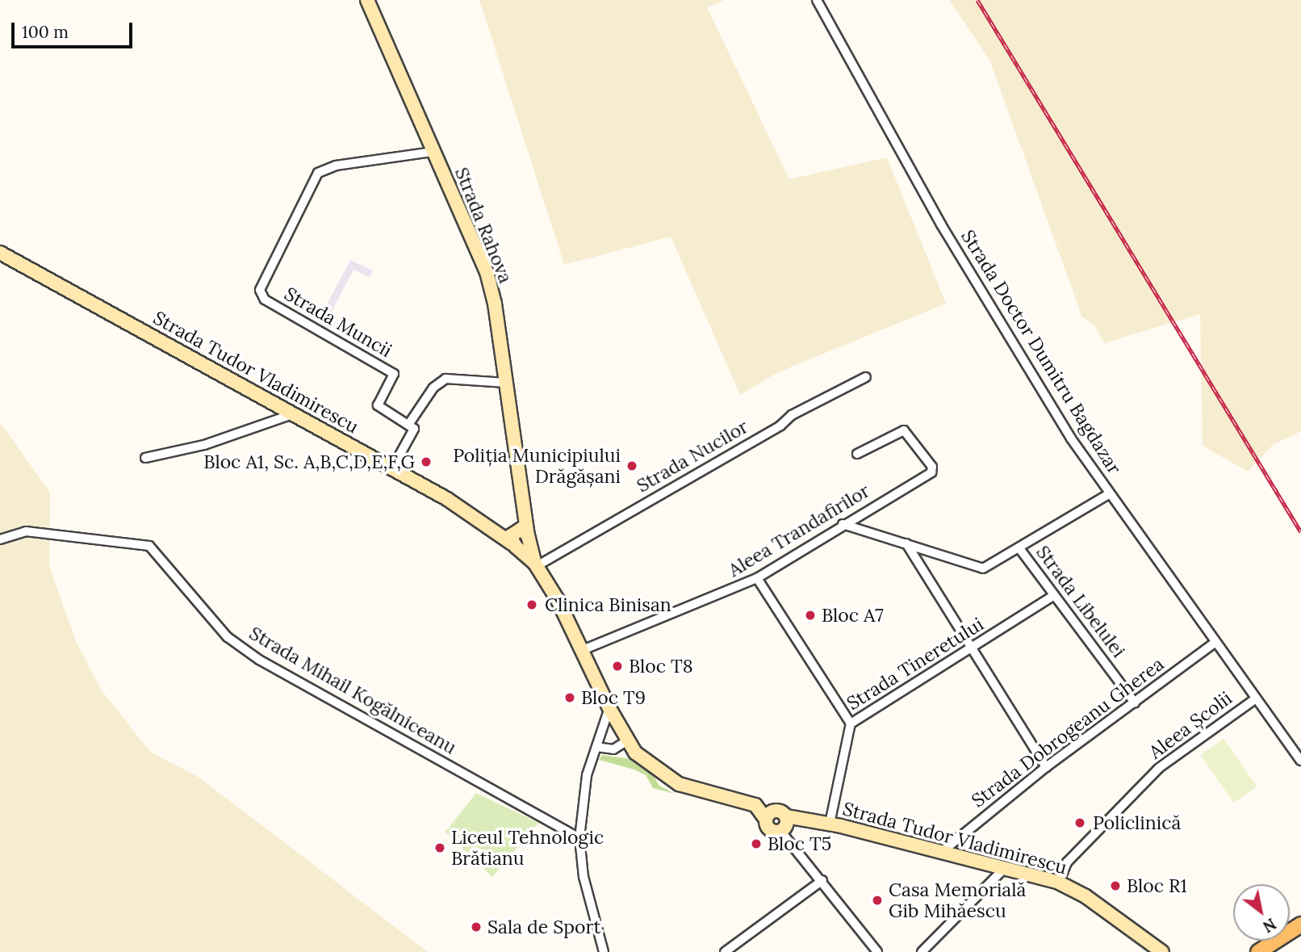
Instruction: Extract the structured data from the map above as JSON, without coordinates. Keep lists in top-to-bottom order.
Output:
{
  "streets": {
    "main road": ["Strada Rahova", "Strada Tudor Vladimirescu"],
    "street": [
      "Strada Muncii",
      "Strada Doctor Dumitru Bagdazar",
      "Strada Nucilor",
      "Aleea Trandafirilor",
      "Strada Libelulei",
      "Strada Tineretului",
      "Strada Mihail Kogălniceanu",
      "Aleea Școlii",
      "Strada Dobrogeanu Gherea"
    ]
  },
  "crossings": [
    ["Strada Rahova", "Strada Muncii"],
    ["Strada Rahova", "Strada Tudor Vladimirescu"],
    ["Strada Doctor Dumitru Bagdazar", "Aleea Școlii"],
    ["Strada Doctor Dumitru Bagdazar", "Strada Dobrogeanu Gherea"],
    ["Strada Tudor Vladimirescu", "Strada Tineretului"],
    ["Strada Tudor Vladimirescu", "Aleea Școlii"],
    ["Strada Tudor Vladimirescu", "Strada Dobrogeanu Gherea"],
    ["Strada Libelulei", "Strada Tineretului"],
    ["Strada Libelulei", "Strada Dobrogeanu Gherea"]
  ],
  "places": [
    "Bloc A1, Sc. A,B,C,D,E,F,G",
    "Poliția Municipiului Drăgășani",
    "Clinica Binisan",
    "Bloc A7",
    "Bloc T8",
    "Bloc T9",
    "Policlinică",
    "Bloc T5",
    "Liceul Tehnologic Brătianu",
    "Bloc R1",
    "Casa Memorială Gib Mihăescu",
    "Sala de Sport"
  ],
  "scale_bar": "100 m",
  "north": "bottom right"
}
